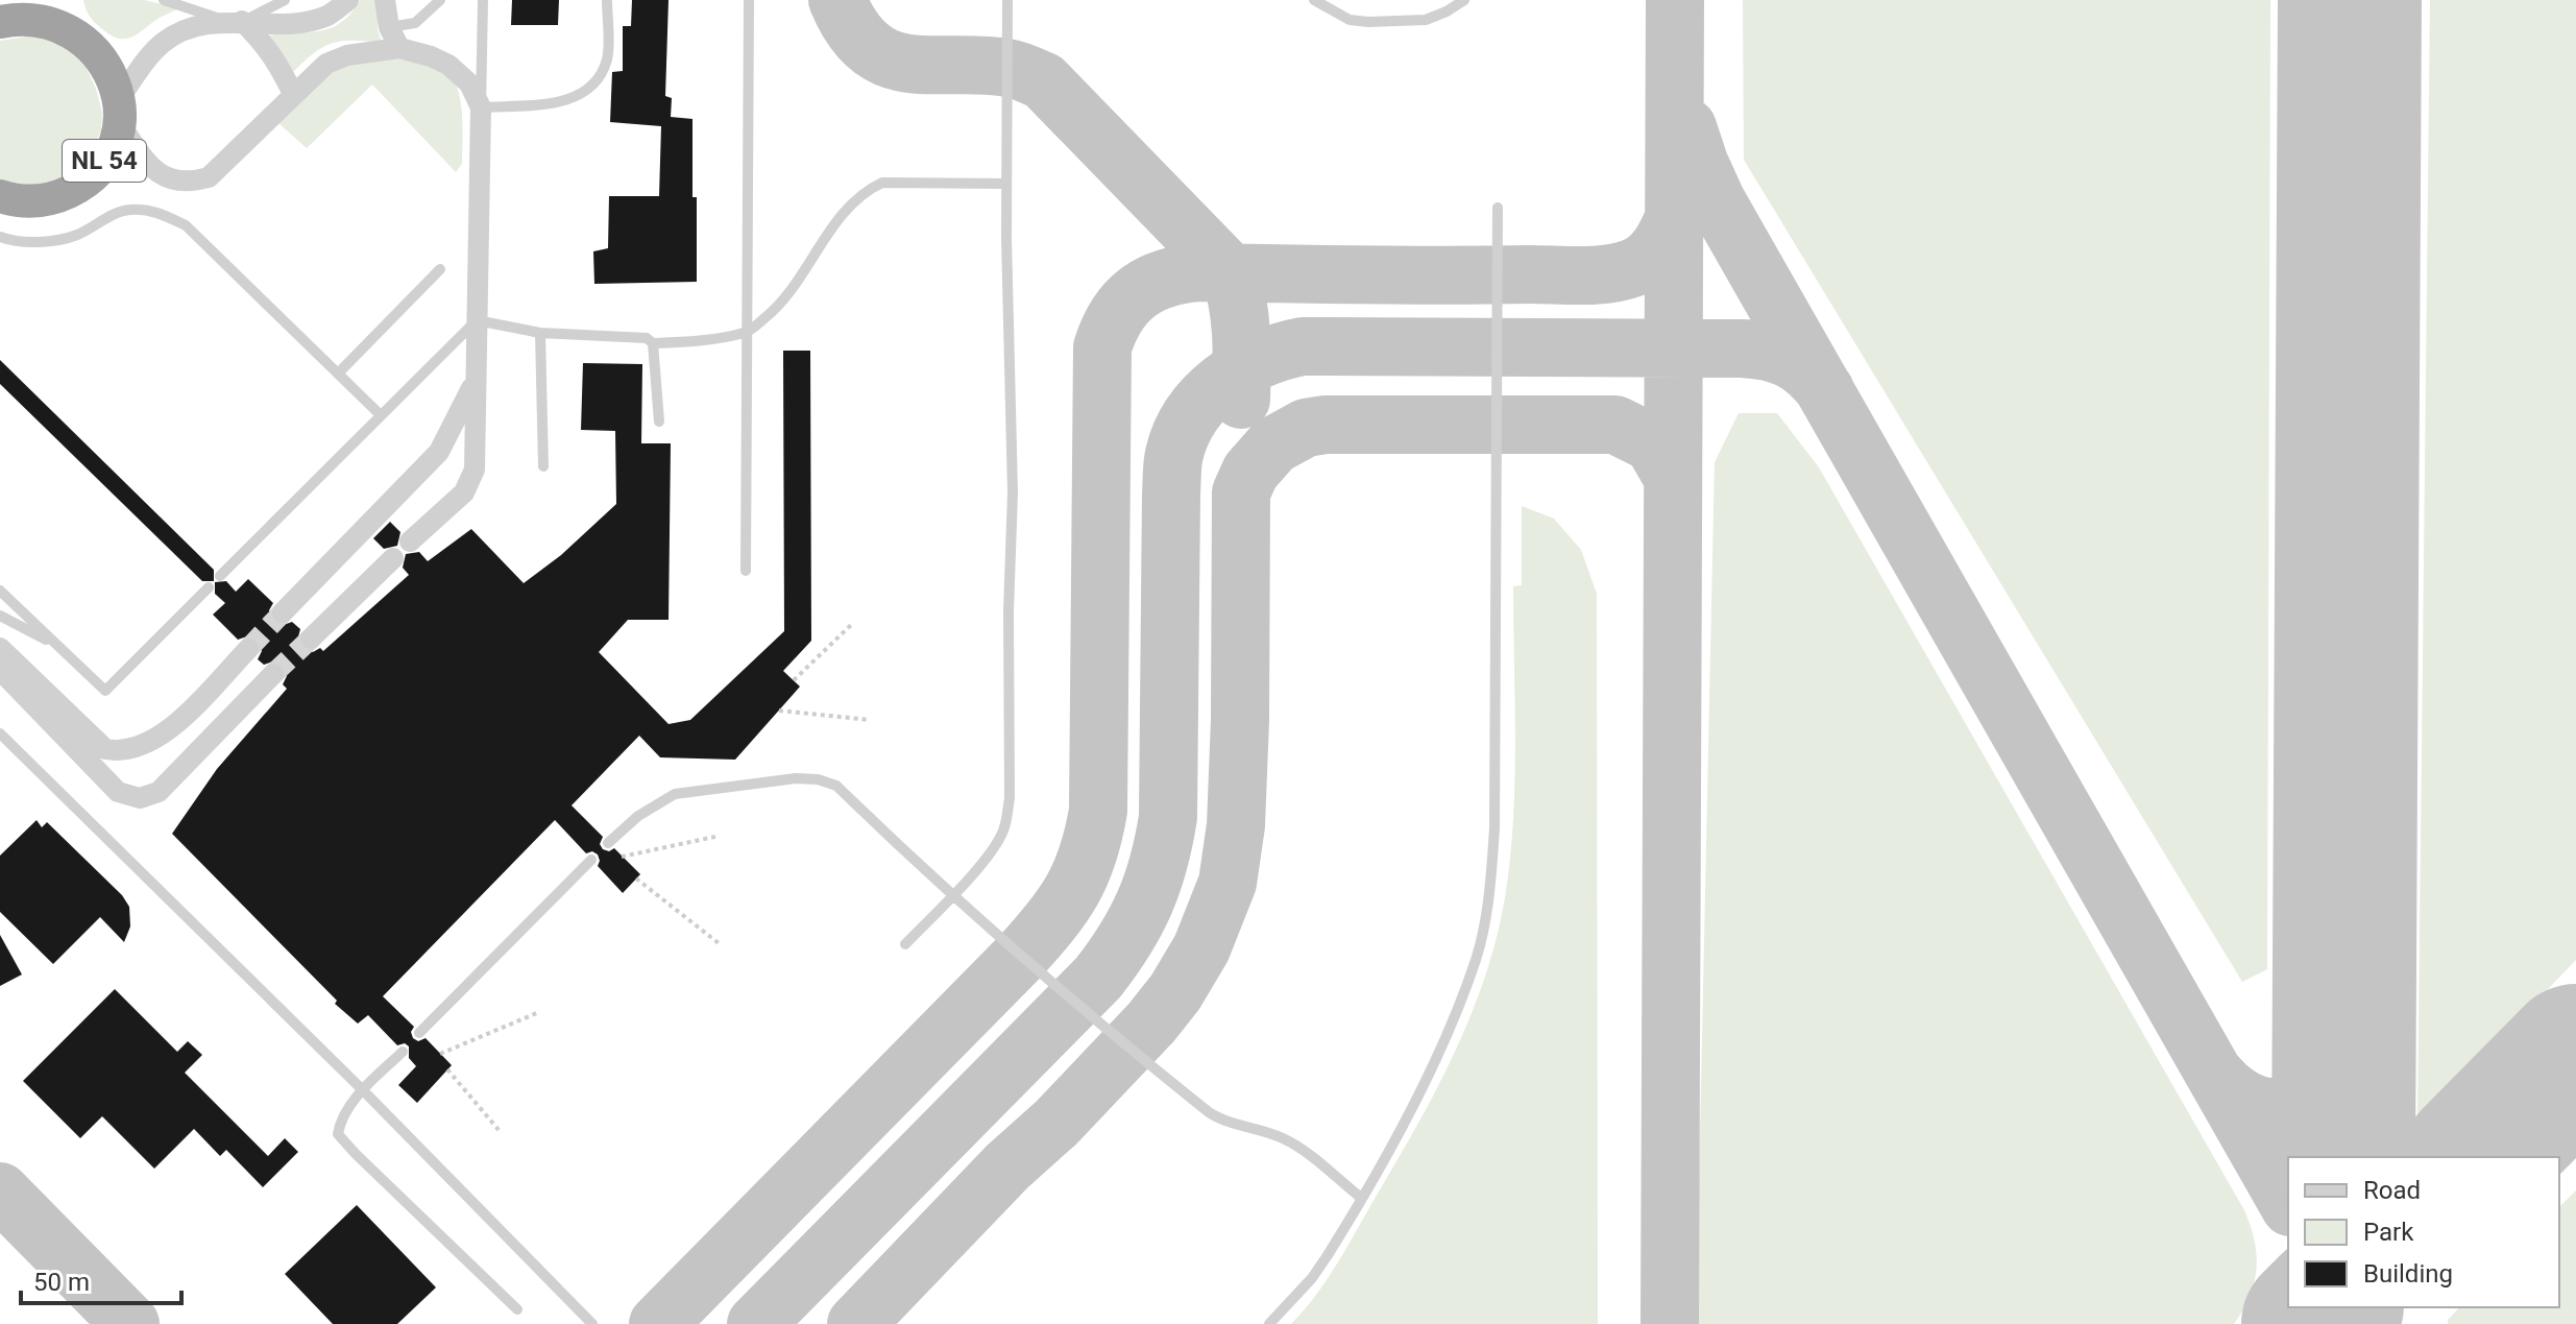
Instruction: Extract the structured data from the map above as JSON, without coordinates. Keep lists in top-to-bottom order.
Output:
{
  "streets": {
    "highway": ["NL 54"]
  },
  "legend": ["Road", "Park", "Building"],
  "scale_bar": "50 m"
}
